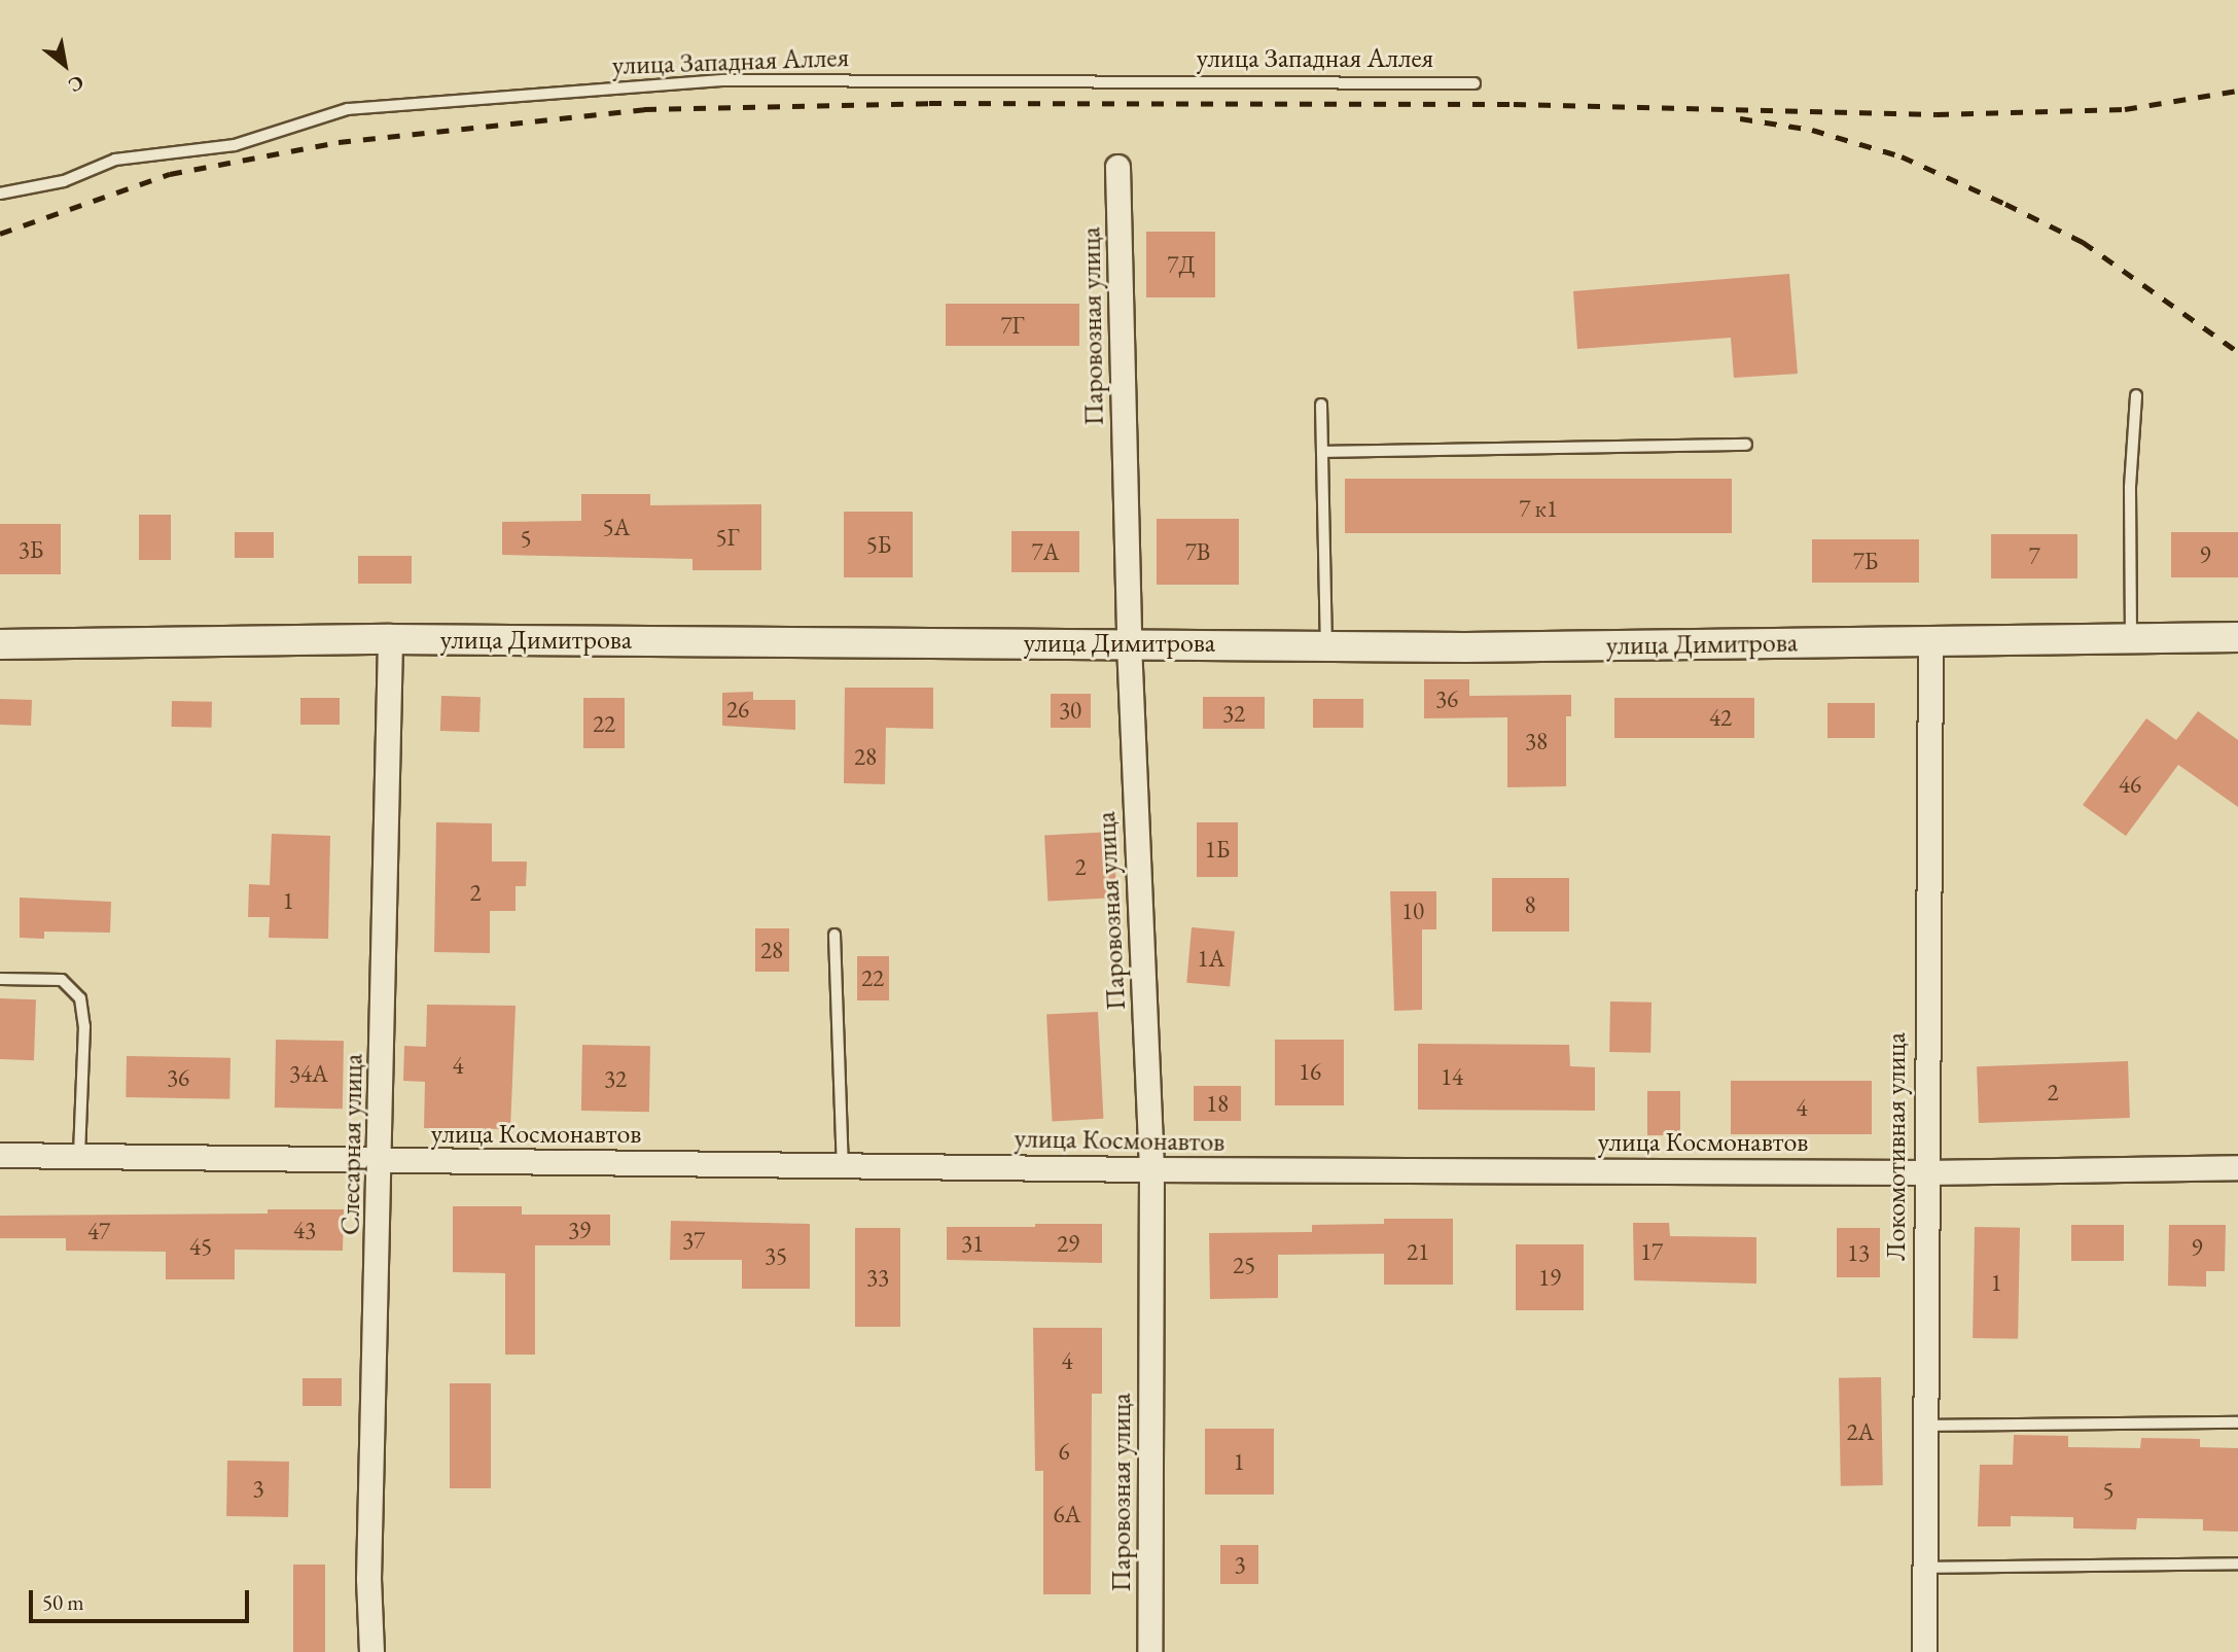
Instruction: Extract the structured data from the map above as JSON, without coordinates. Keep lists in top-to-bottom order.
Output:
{
  "streets": {
    "street": [
      "Паровозная улица",
      "улица Димитрова",
      "улица Космонавтов",
      "Слесарная улица",
      "Локомотивная улица"
    ],
    "lane": ["улица Западная Аллея"]
  },
  "crossings": [
    ["Паровозная улица", "улица Димитрова"],
    ["Паровозная улица", "улица Космонавтов"],
    ["улица Димитрова", "Слесарная улица"],
    ["улица Димитрова", "Локомотивная улица"],
    ["улица Космонавтов", "Слесарная улица"],
    ["улица Космонавтов", "Локомотивная улица"]
  ],
  "house_numbers": [
    "7Д",
    "7Г",
    "7 к1",
    "5А",
    "5Г",
    "5",
    "5Б",
    "3Б",
    "7А",
    "7В",
    "9",
    "7",
    "7Б",
    "36",
    "26",
    "30",
    "32",
    "42",
    "22",
    "38",
    "28",
    "46",
    "1Б",
    "2",
    "2",
    "1",
    "8",
    "10",
    "28",
    "1А",
    "22",
    "4",
    "16",
    "34А",
    "14",
    "36",
    "32",
    "2",
    "18",
    "4",
    "43",
    "39",
    "47",
    "37",
    "31",
    "29",
    "45",
    "9",
    "21",
    "17",
    "13",
    "35",
    "25",
    "33",
    "19",
    "1",
    "4",
    "2А",
    "6",
    "1",
    "3",
    "5",
    "6А",
    "3"
  ],
  "scale_bar": "50 m",
  "north": "bottom right"
}
